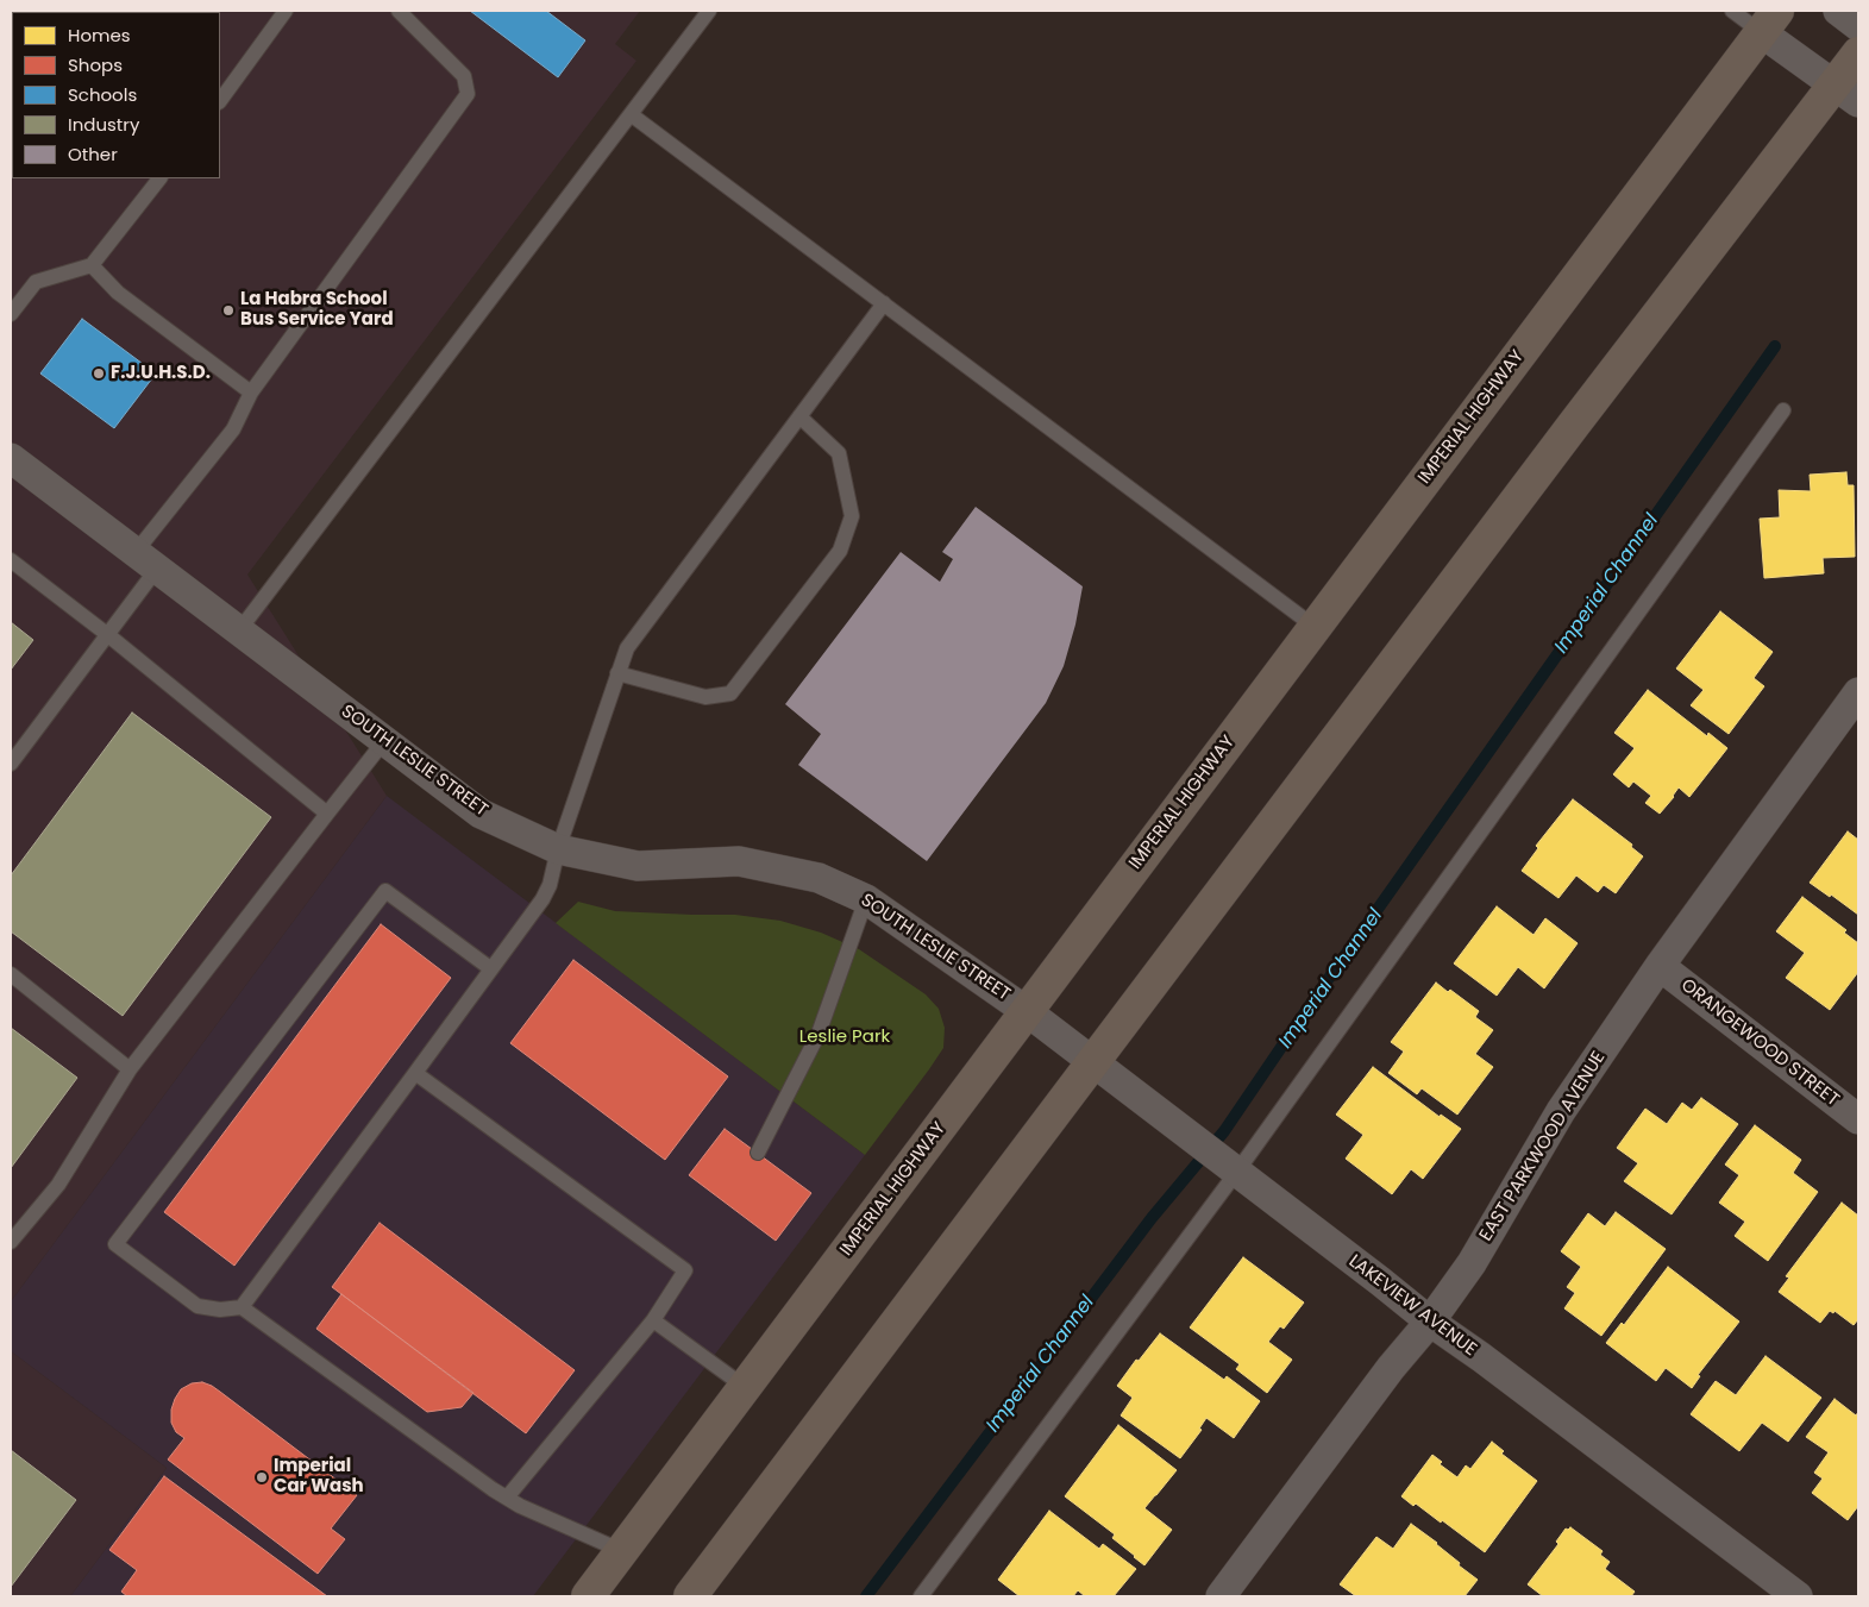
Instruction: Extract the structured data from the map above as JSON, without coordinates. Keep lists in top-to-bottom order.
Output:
{
  "streets": {
    "main road": ["IMPERIAL HIGHWAY"],
    "street": [
      "SOUTH LESLIE STREET",
      "ORANGEWOOD STREET",
      "EAST PARKWOOD AVENUE",
      "LAKEVIEW AVENUE"
    ]
  },
  "crossings": [
    ["IMPERIAL HIGHWAY", "SOUTH LESLIE STREET"],
    ["IMPERIAL HIGHWAY", "LAKEVIEW AVENUE"],
    ["SOUTH LESLIE STREET", "LAKEVIEW AVENUE"],
    ["ORANGEWOOD STREET", "EAST PARKWOOD AVENUE"],
    ["EAST PARKWOOD AVENUE", "LAKEVIEW AVENUE"]
  ],
  "water": ["Imperial Channel"],
  "parks": ["Leslie Park"],
  "places": ["La Habra School Bus Service Yard", "F.J.U.H.S.D.", "Imperial Car Wash"],
  "legend": [
    "Homes",
    "Shops",
    "Schools",
    "Industry",
    "Other"
  ]
}
